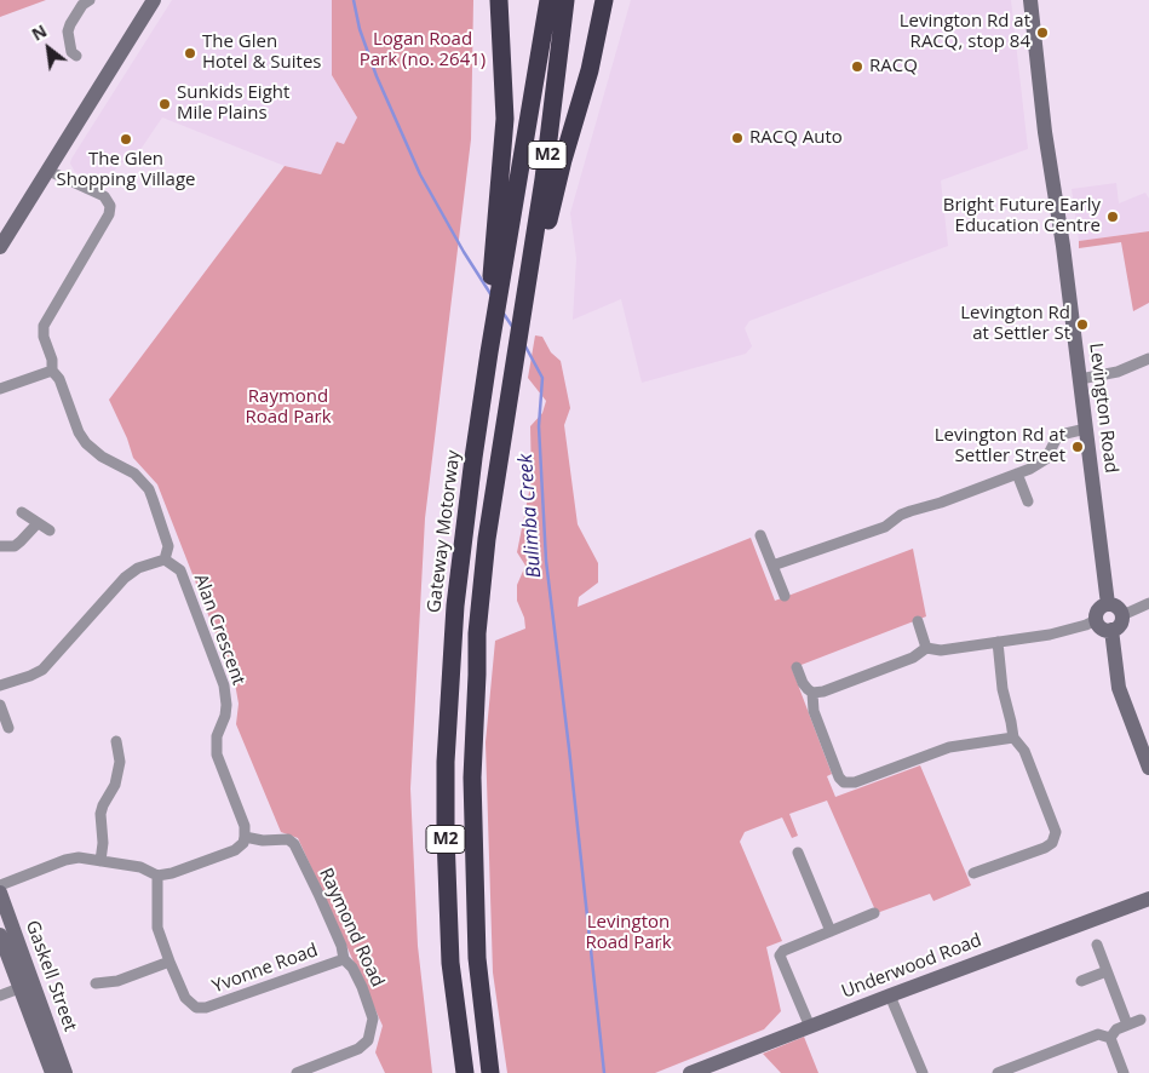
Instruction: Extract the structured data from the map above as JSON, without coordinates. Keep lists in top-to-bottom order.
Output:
{
  "streets": {
    "highway": ["M2", "Gateway Motorway"],
    "street": [
      "Levington Road",
      "Alan Crescent",
      "Raymond Road",
      "Underwood Road",
      "Yvonne Road",
      "Gaskell Street"
    ]
  },
  "crossings": [
    ["Alan Crescent", "Raymond Road"],
    ["Raymond Road", "Yvonne Road"]
  ],
  "water": ["Bulimba Creek"],
  "parks": ["Logan Road Park (no. 2641)", "Raymond Road Park", "Levington Road Park"],
  "places": [
    "Levington Rd at RACQ, stop 84",
    "The Glen Hotel & Suites",
    "RACQ",
    "Sunkids Eight Mile Plains",
    "RACQ Auto",
    "The Glen Shopping Village",
    "Bright Future Early Education Centre",
    "Levington Rd at Settler St",
    "Levington Rd at Settler Street"
  ],
  "north": "top left"
}
